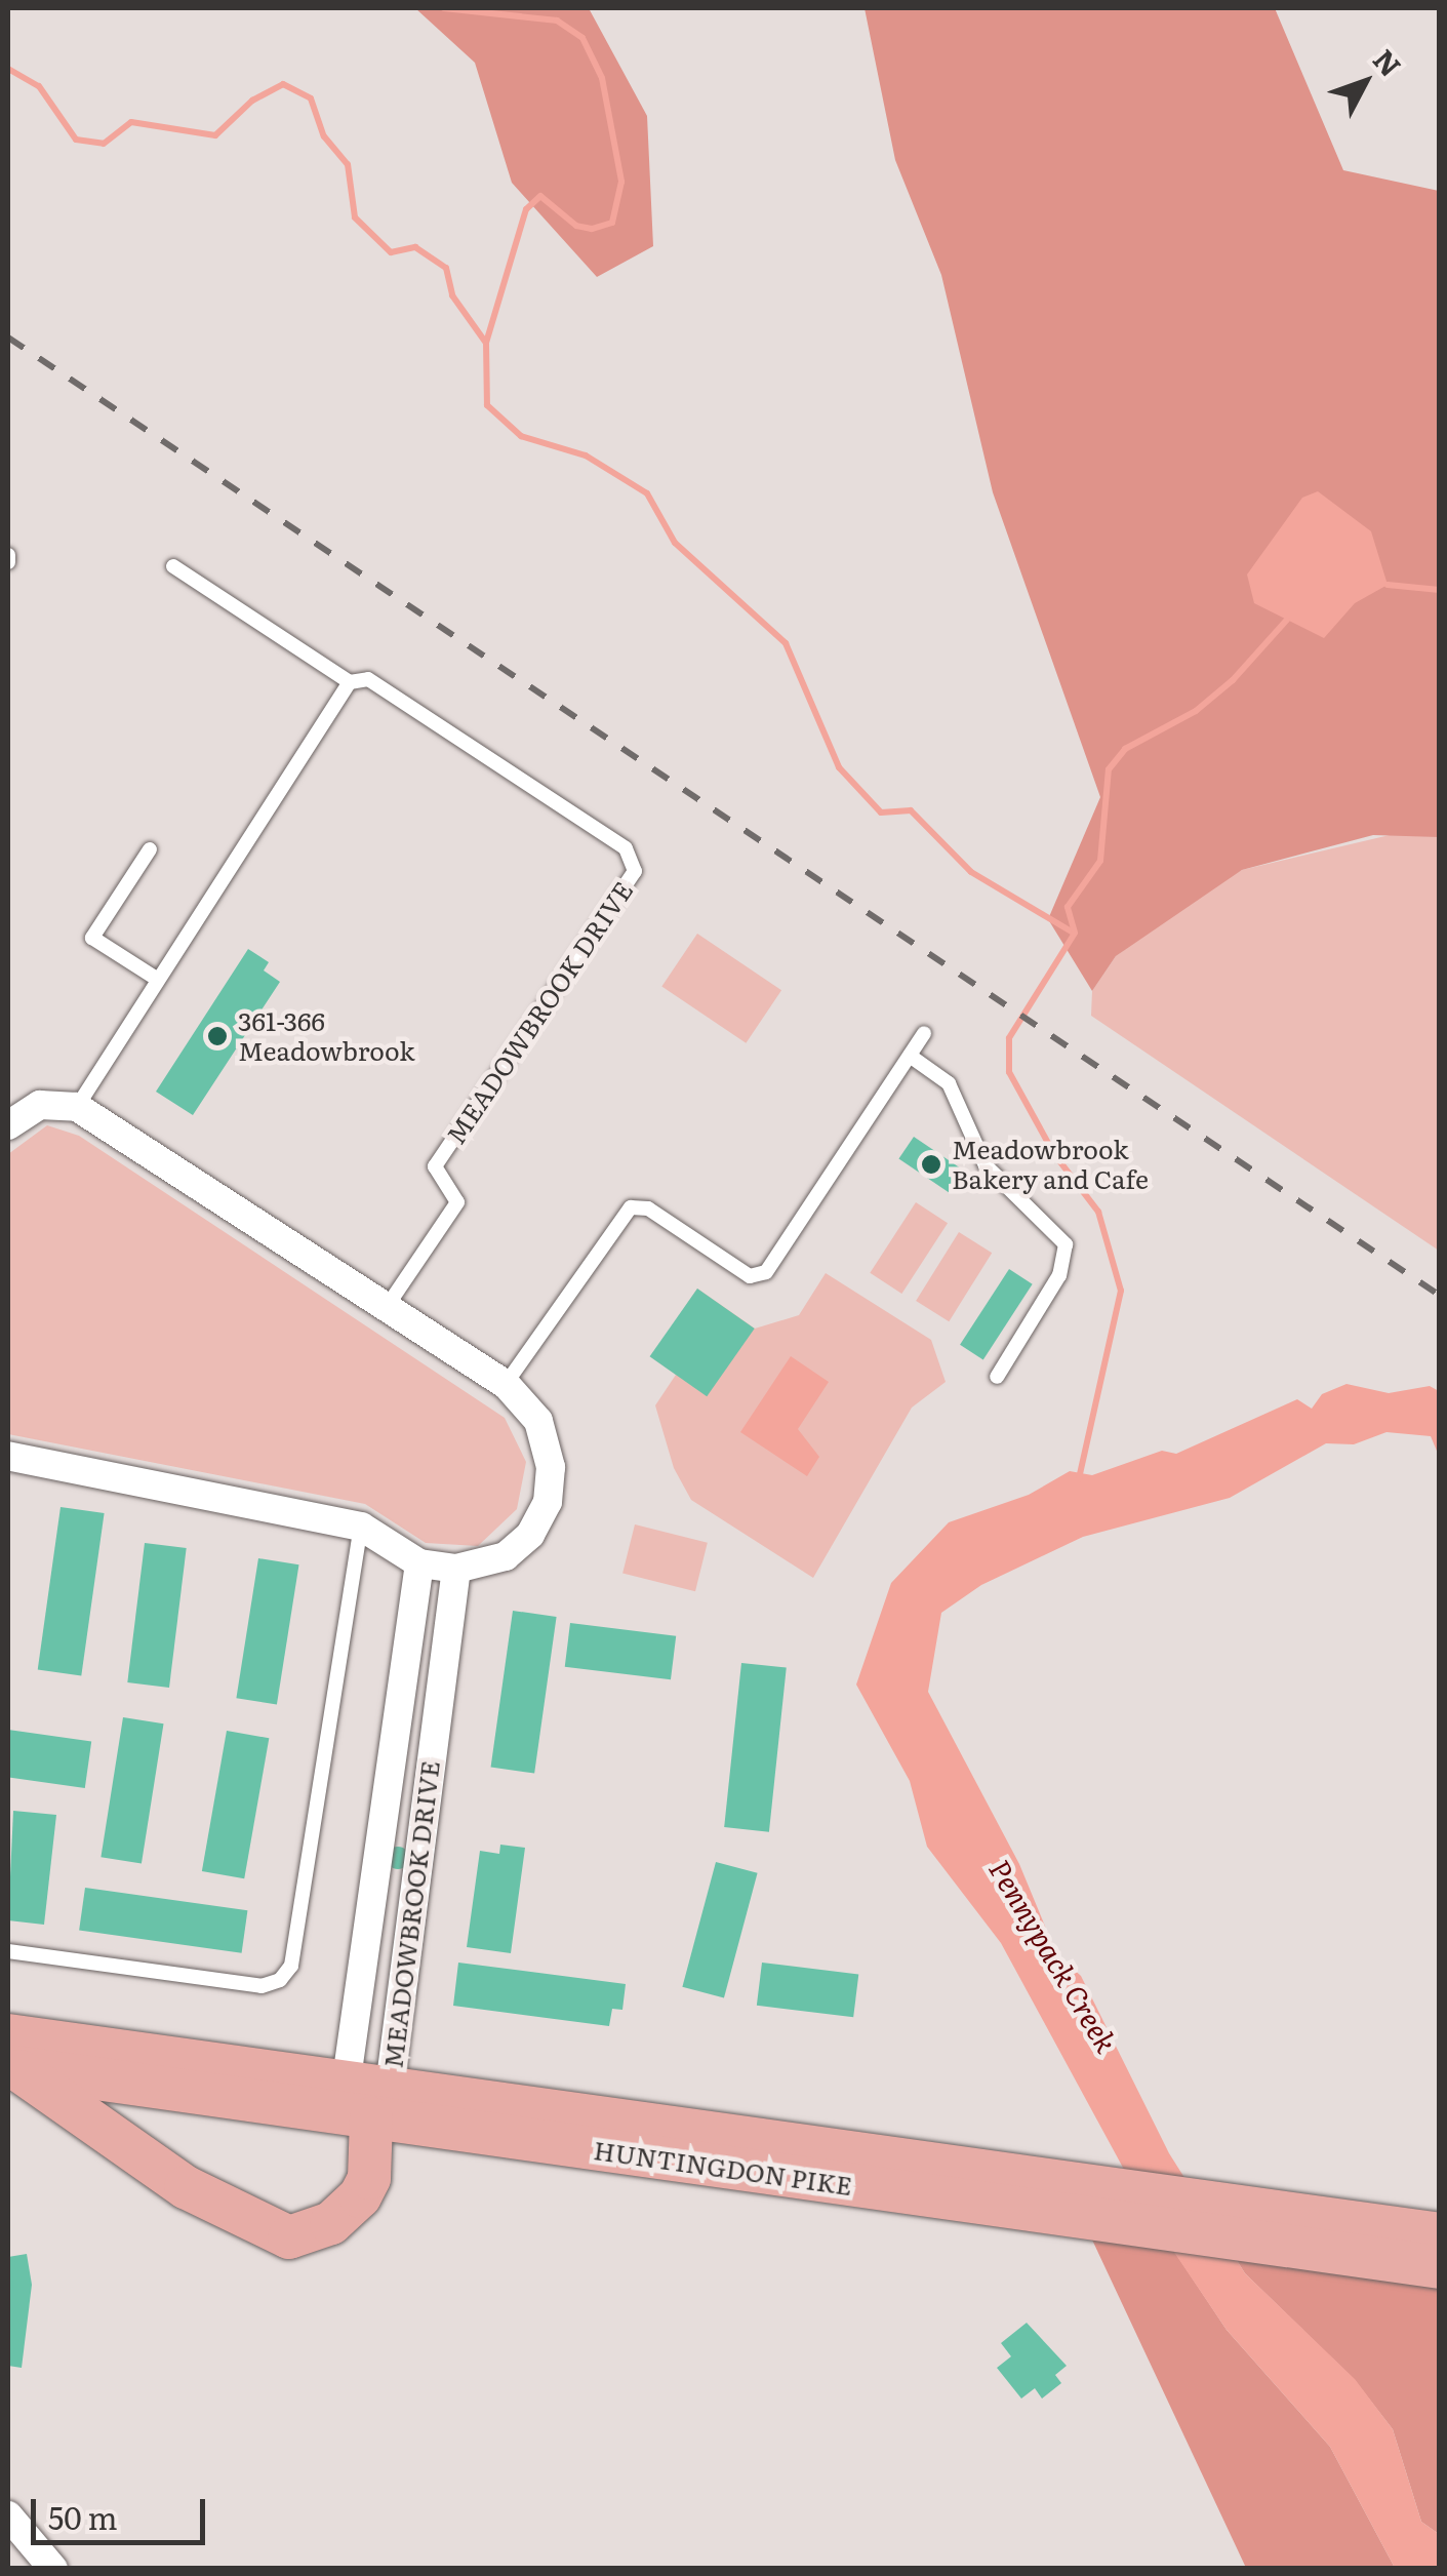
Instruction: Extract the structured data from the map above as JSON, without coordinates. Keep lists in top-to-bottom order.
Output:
{
  "streets": {
    "main road": ["HUNTINGDON PIKE"],
    "street": ["MEADOWBROOK DRIVE"]
  },
  "crossings": [
    ["MEADOWBROOK DRIVE", "HUNTINGDON PIKE"]
  ],
  "water": ["Pennypack Creek"],
  "places": ["361-366 Meadowbrook", "Meadowbrook Bakery and Cafe"],
  "scale_bar": "50 m",
  "north": "top right"
}
